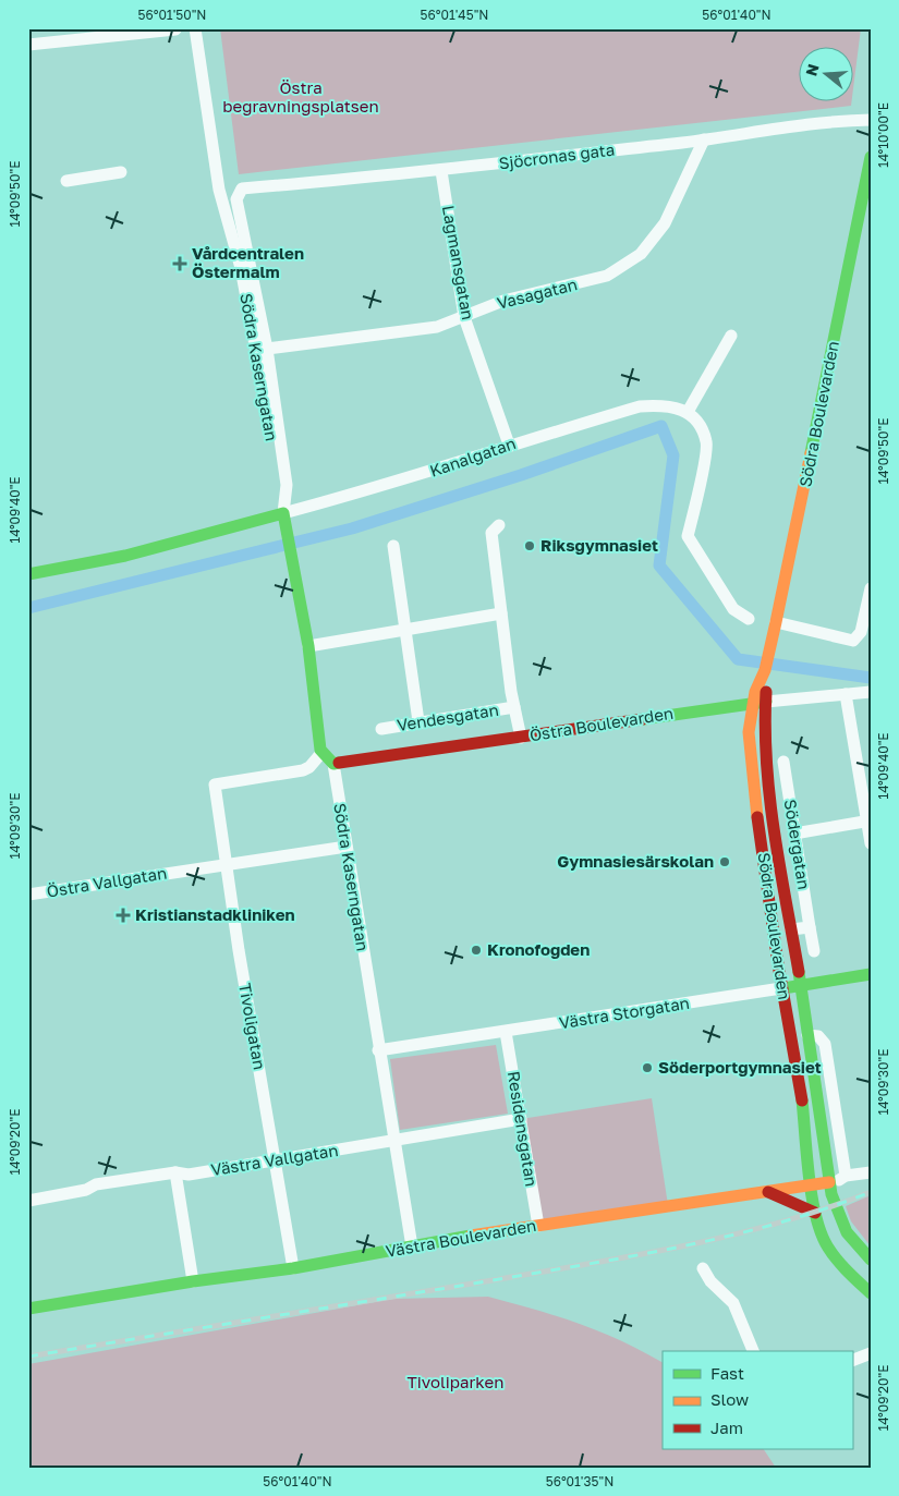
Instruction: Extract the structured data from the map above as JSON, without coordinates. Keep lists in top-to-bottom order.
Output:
{
  "streets": {
    "street": [
      "Sjöcronas gata",
      "Lagmansgatan",
      "Vasagatan",
      "Södra Kaserngatan",
      "Södra Boulevarden",
      "Kanalgatan",
      "Vendesgatan",
      "Östra Boulevarden",
      "Södergatan",
      "Östra Vallgatan",
      "Västra Storgatan",
      "Tivoligatan",
      "Residensgatan",
      "Västra Vallgatan",
      "Västra Boulevarden"
    ]
  },
  "crossings": [
    ["Sjöcronas gata", "Lagmansgatan"],
    ["Sjöcronas gata", "Vasagatan"],
    ["Sjöcronas gata", "Södra Kaserngatan"],
    ["Lagmansgatan", "Vasagatan"],
    ["Lagmansgatan", "Kanalgatan"],
    ["Vasagatan", "Södra Kaserngatan"],
    ["Södra Kaserngatan", "Kanalgatan"],
    ["Södra Kaserngatan", "Östra Boulevarden"],
    ["Södra Kaserngatan", "Östra Vallgatan"],
    ["Södra Kaserngatan", "Västra Storgatan"],
    ["Södra Kaserngatan", "Tivoligatan"],
    ["Södra Kaserngatan", "Västra Vallgatan"],
    ["Södra Kaserngatan", "Västra Boulevarden"],
    ["Södra Boulevarden", "Östra Boulevarden"],
    ["Södra Boulevarden", "Västra Storgatan"],
    ["Södra Boulevarden", "Västra Boulevarden"],
    ["Vendesgatan", "Östra Boulevarden"],
    ["Östra Vallgatan", "Tivoligatan"],
    ["Västra Storgatan", "Residensgatan"],
    ["Tivoligatan", "Västra Vallgatan"],
    ["Tivoligatan", "Västra Boulevarden"],
    ["Residensgatan", "Västra Vallgatan"],
    ["Residensgatan", "Västra Boulevarden"]
  ],
  "parks": ["Östra begravningsplatsen", "Tivoliparken"],
  "places": {
    "health": ["Vårdcentralen Östermalm", "Kristianstadkliniken"],
    "other": [
      "Riksgymnasiet",
      "Gymnasiesärskolan",
      "Kronofogden",
      "Söderportgymnasiet"
    ]
  },
  "legend": ["Fast", "Slow", "Jam"],
  "north": "left",
  "coordinates": [
    "56°01'50\"N",
    "56°01'45\"N",
    "56°01'40\"N",
    "14°10'00\"E",
    "14°09'50\"E",
    "14°09'40\"E",
    "14°09'30\"E",
    "14°09'20\"E",
    "56°01'35\"N"
  ]
}
